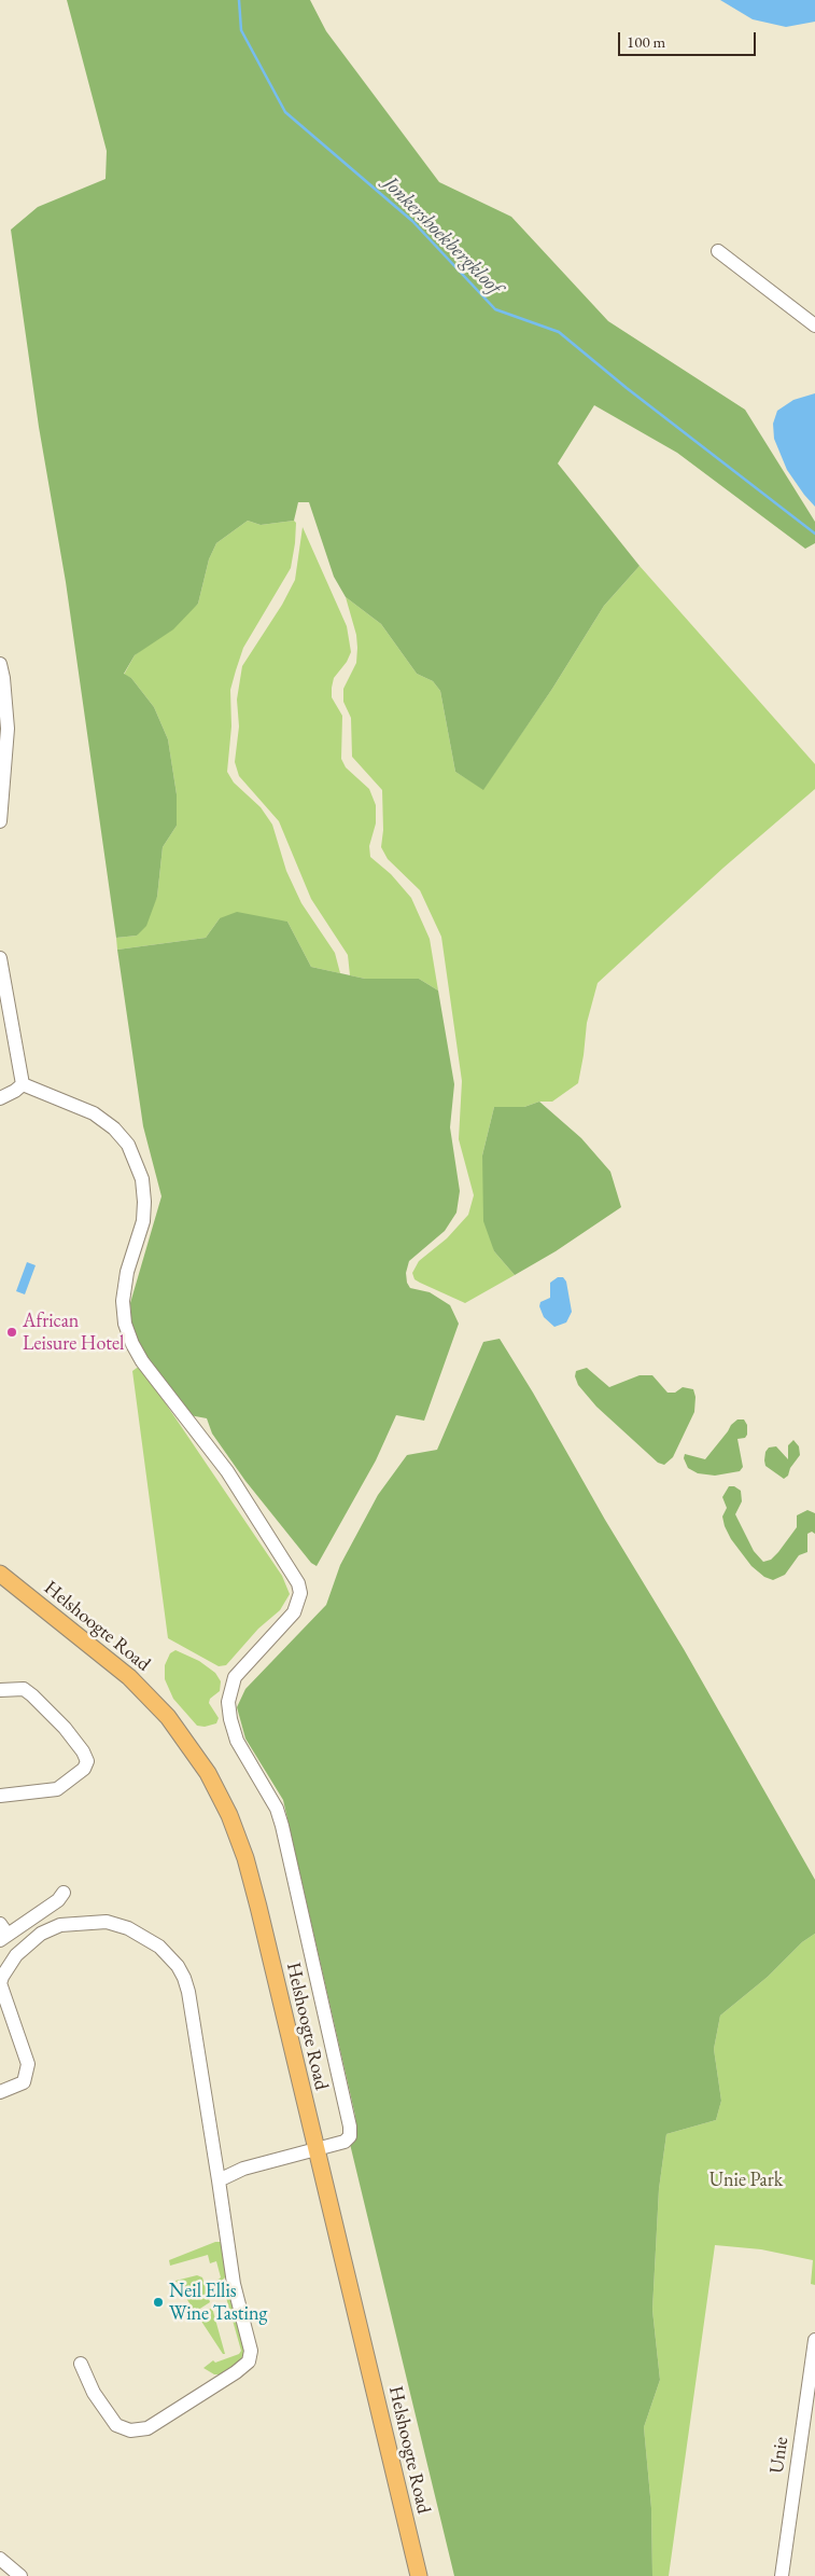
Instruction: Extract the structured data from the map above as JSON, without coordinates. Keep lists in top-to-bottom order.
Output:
{
  "streets": {
    "main road": ["Helshoogte Road"],
    "street": ["Unie"]
  },
  "water": ["Jonkershoekbergkloof"],
  "parks": ["Unie Park"],
  "places": ["African Leisure Hotel", "Neil Ellis Wine Tasting"],
  "scale_bar": "100 m"
}
